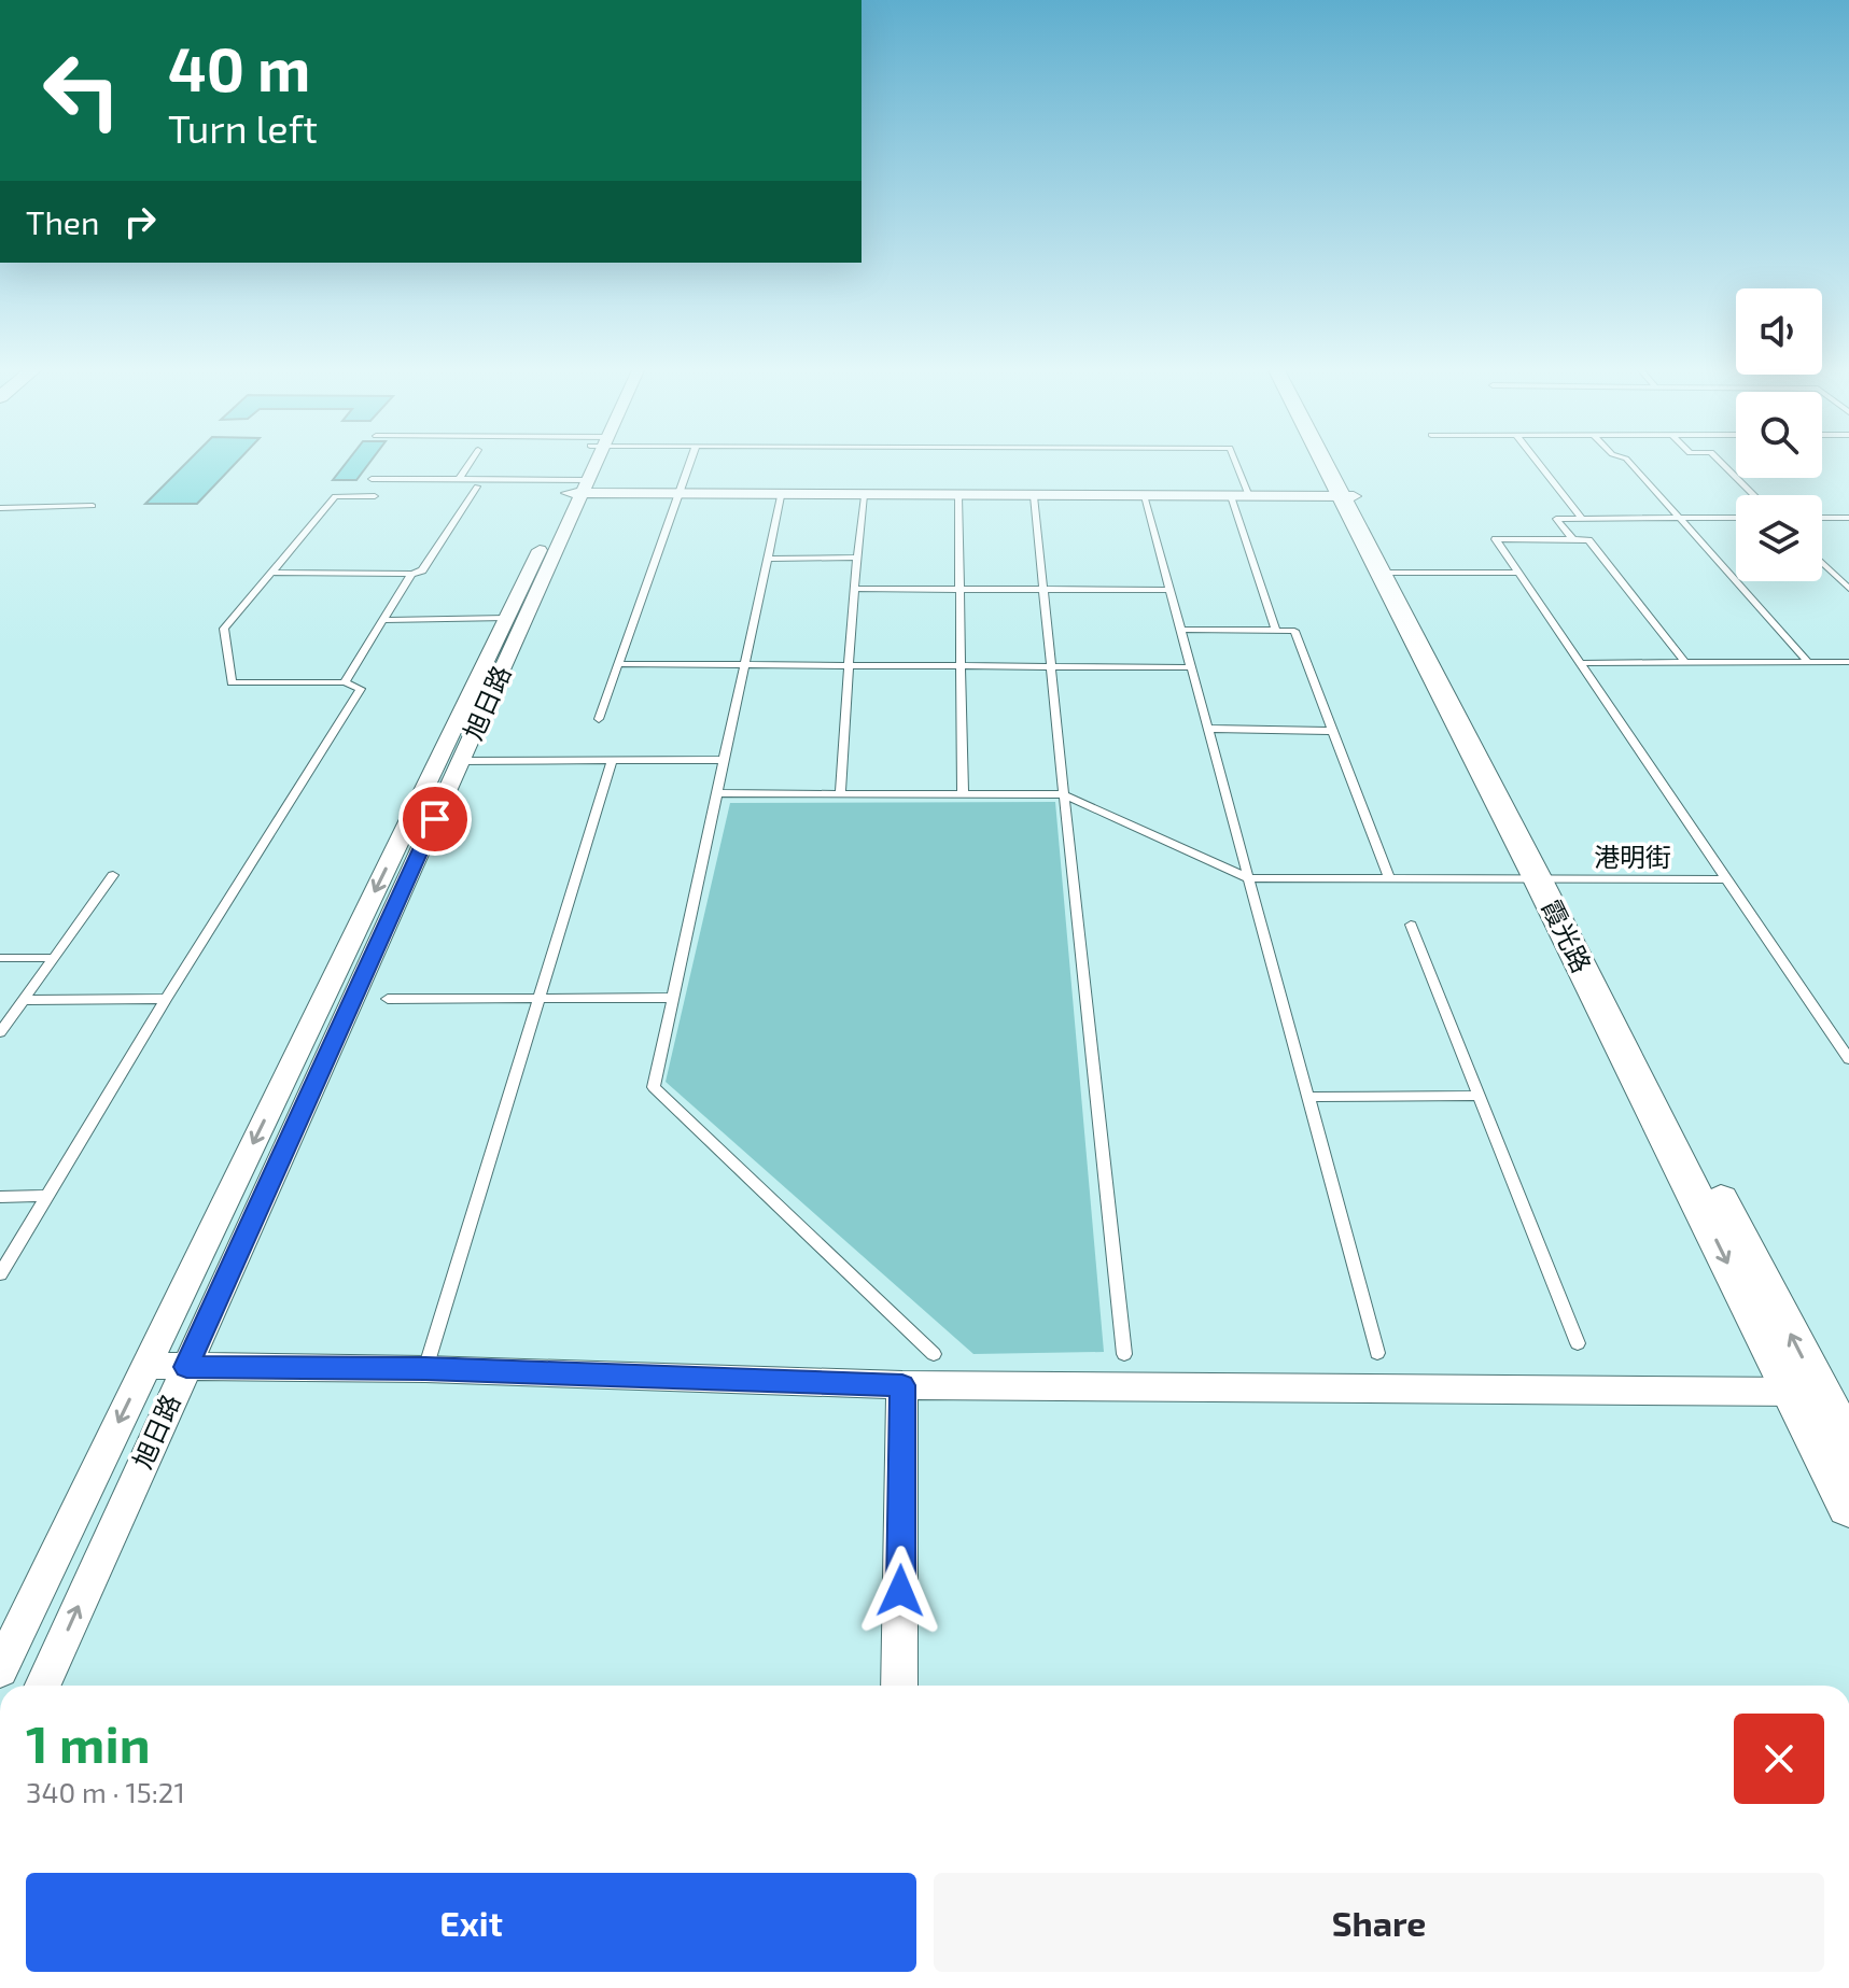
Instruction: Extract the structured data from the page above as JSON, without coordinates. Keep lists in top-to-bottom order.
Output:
{
  "streets": {
    "street": ["旭日路", "霞光路"],
    "lane": ["港明街"]
  },
  "crossings": [
    ["港明街", "霞光路"]
  ],
  "page": {
    "turn": ["40 m", "Turn left"],
    "then": "Then",
    "heading": ["1 min", "340 m · 15:21"],
    "buttons": ["Exit", "Share"]
  }
}
